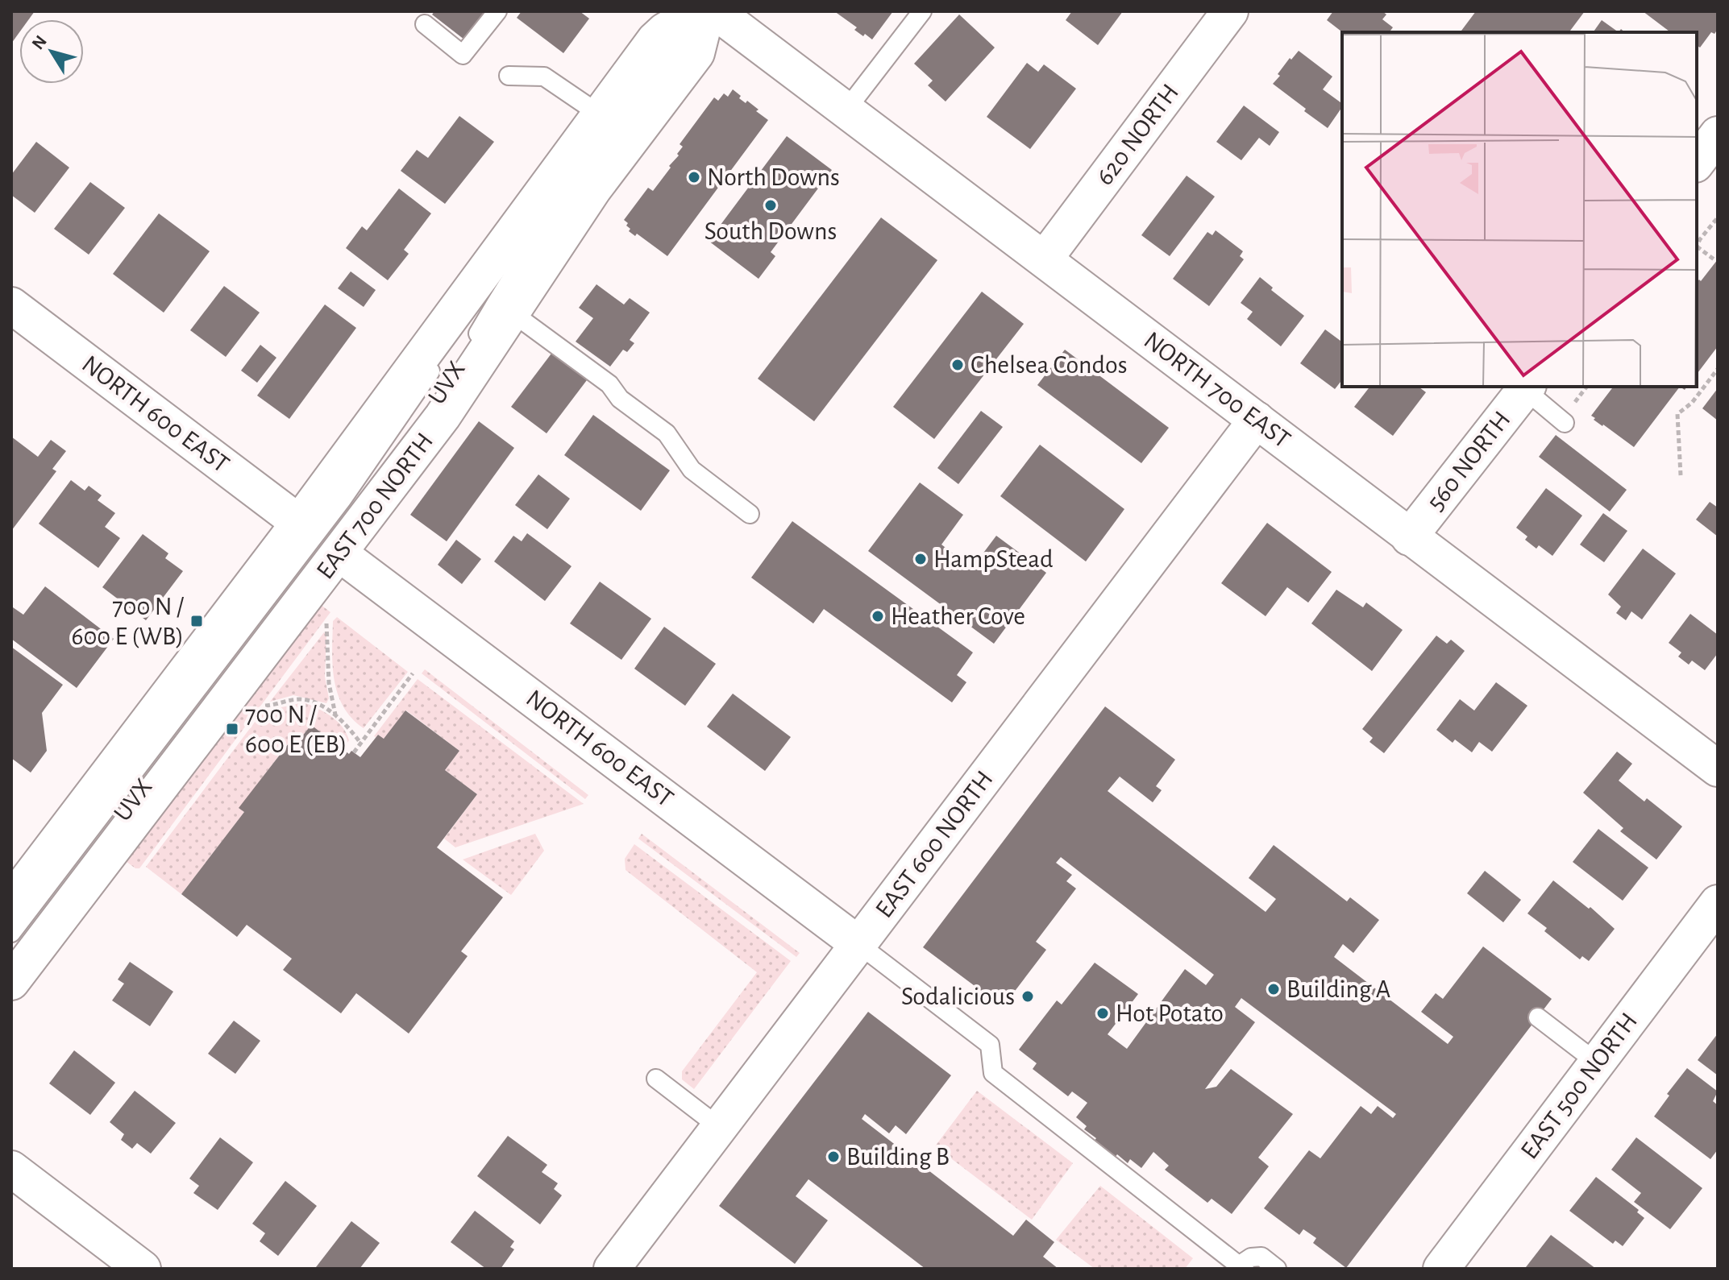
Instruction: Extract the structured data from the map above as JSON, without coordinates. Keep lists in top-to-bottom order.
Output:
{
  "streets": {
    "street": [
      "620 NORTH",
      "NORTH 700 EAST",
      "NORTH 600 EAST",
      "560 NORTH",
      "EAST 700 NORTH",
      "EAST 600 NORTH",
      "EAST 500 NORTH"
    ],
    "lane": ["UVX"]
  },
  "crossings": [
    ["620 NORTH", "NORTH 700 EAST"],
    ["UVX", "EAST 700 NORTH"],
    ["NORTH 700 EAST", "560 NORTH"],
    ["NORTH 700 EAST", "EAST 600 NORTH"],
    ["NORTH 600 EAST", "EAST 700 NORTH"],
    ["NORTH 600 EAST", "EAST 600 NORTH"]
  ],
  "places": {
    "other": [
      "North Downs",
      "South Downs",
      "Chelsea Condos",
      "HampStead",
      "Heather Cove",
      "Building A",
      "Sodalicious",
      "Hot Potato",
      "Building B"
    ],
    "transit": ["700 N / 600 E (WB)", "700 N / 600 E (EB)"]
  },
  "north": "top left"
}
